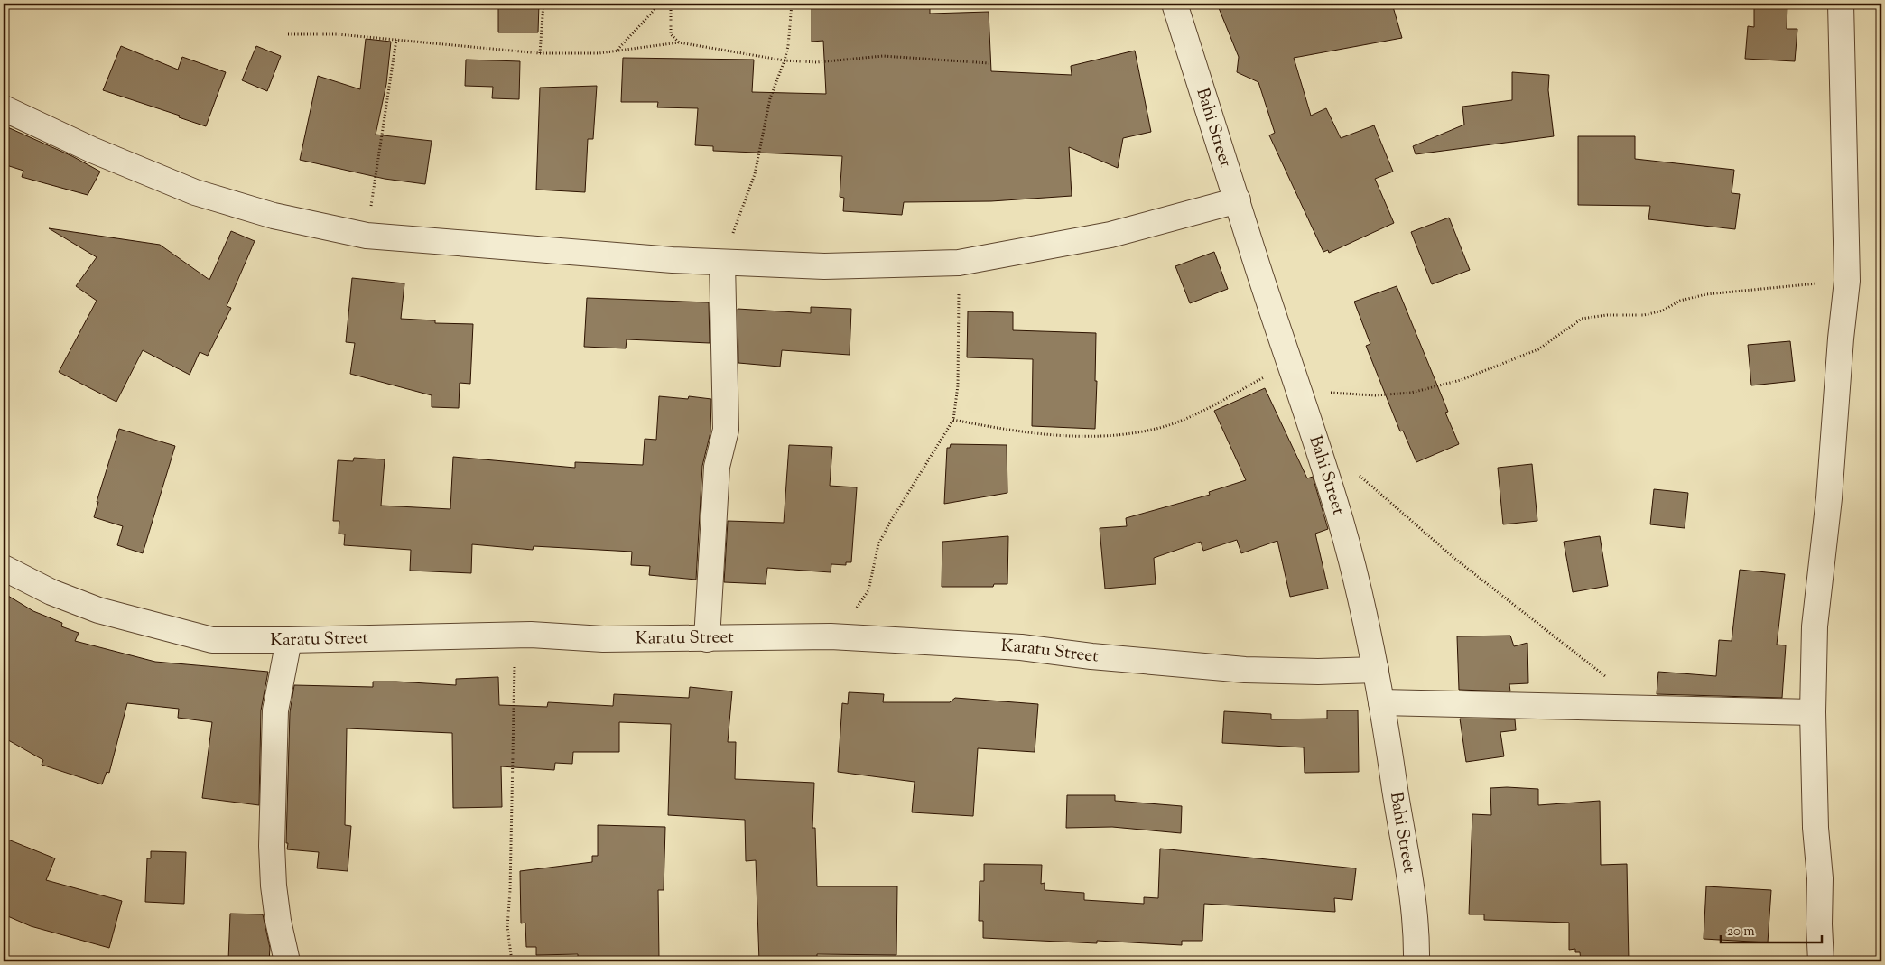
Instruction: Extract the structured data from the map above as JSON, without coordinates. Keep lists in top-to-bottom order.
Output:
{
  "streets": {
    "street": ["Bahi Street", "Karatu Street"]
  },
  "crossings": [
    ["Bahi Street", "Karatu Street"]
  ],
  "scale_bar": "20 m"
}
